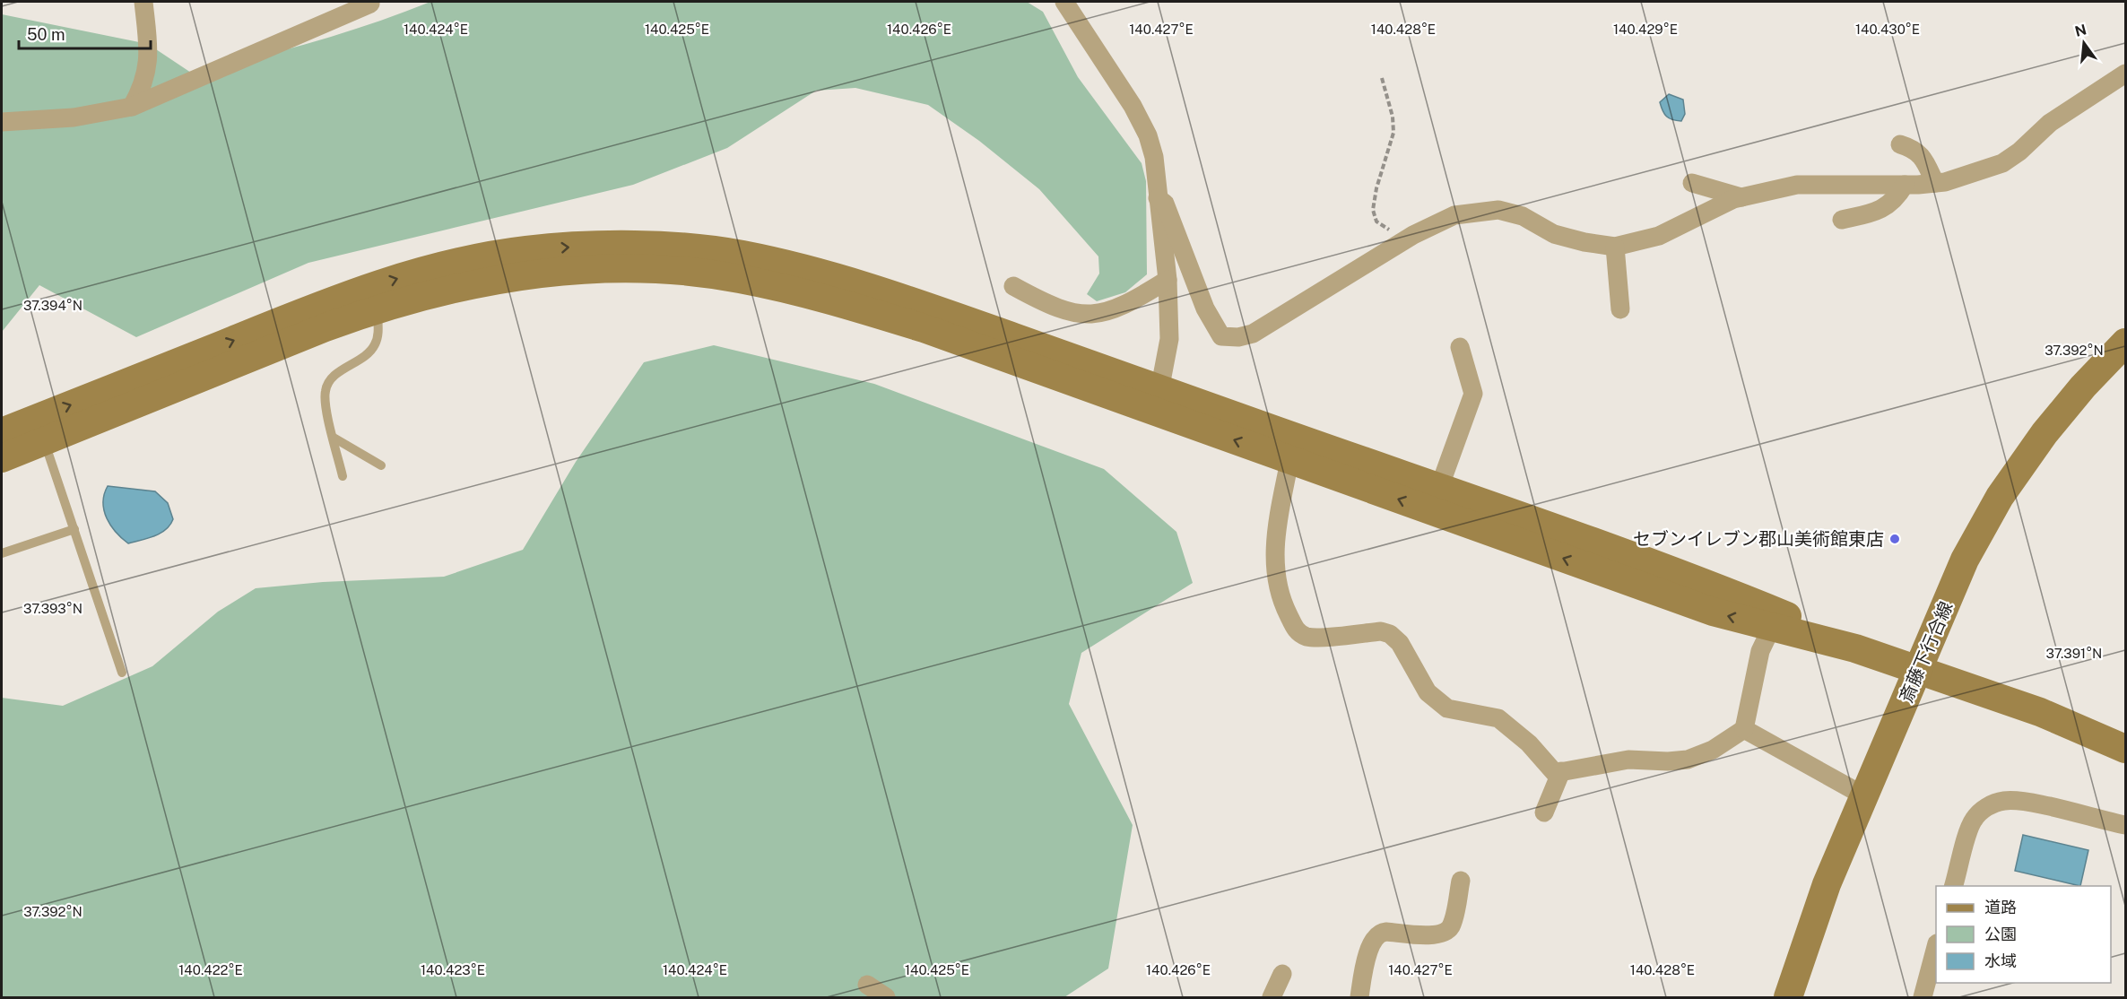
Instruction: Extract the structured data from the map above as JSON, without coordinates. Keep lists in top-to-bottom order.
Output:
{
  "streets": {
    "street": ["斎藤下行合線"]
  },
  "places": ["セブンイレブン郡山美術館東店"],
  "legend": ["道路", "公園", "水域"],
  "scale_bar": "50 m",
  "north": "top",
  "coordinates": [
    "140.424°E",
    "140.425°E",
    "140.426°E",
    "140.427°E",
    "140.428°E",
    "140.429°E",
    "140.430°E",
    "37.394°N",
    "37.392°N",
    "37.393°N",
    "37.391°N",
    "140.422°E",
    "140.423°E"
  ]
}
